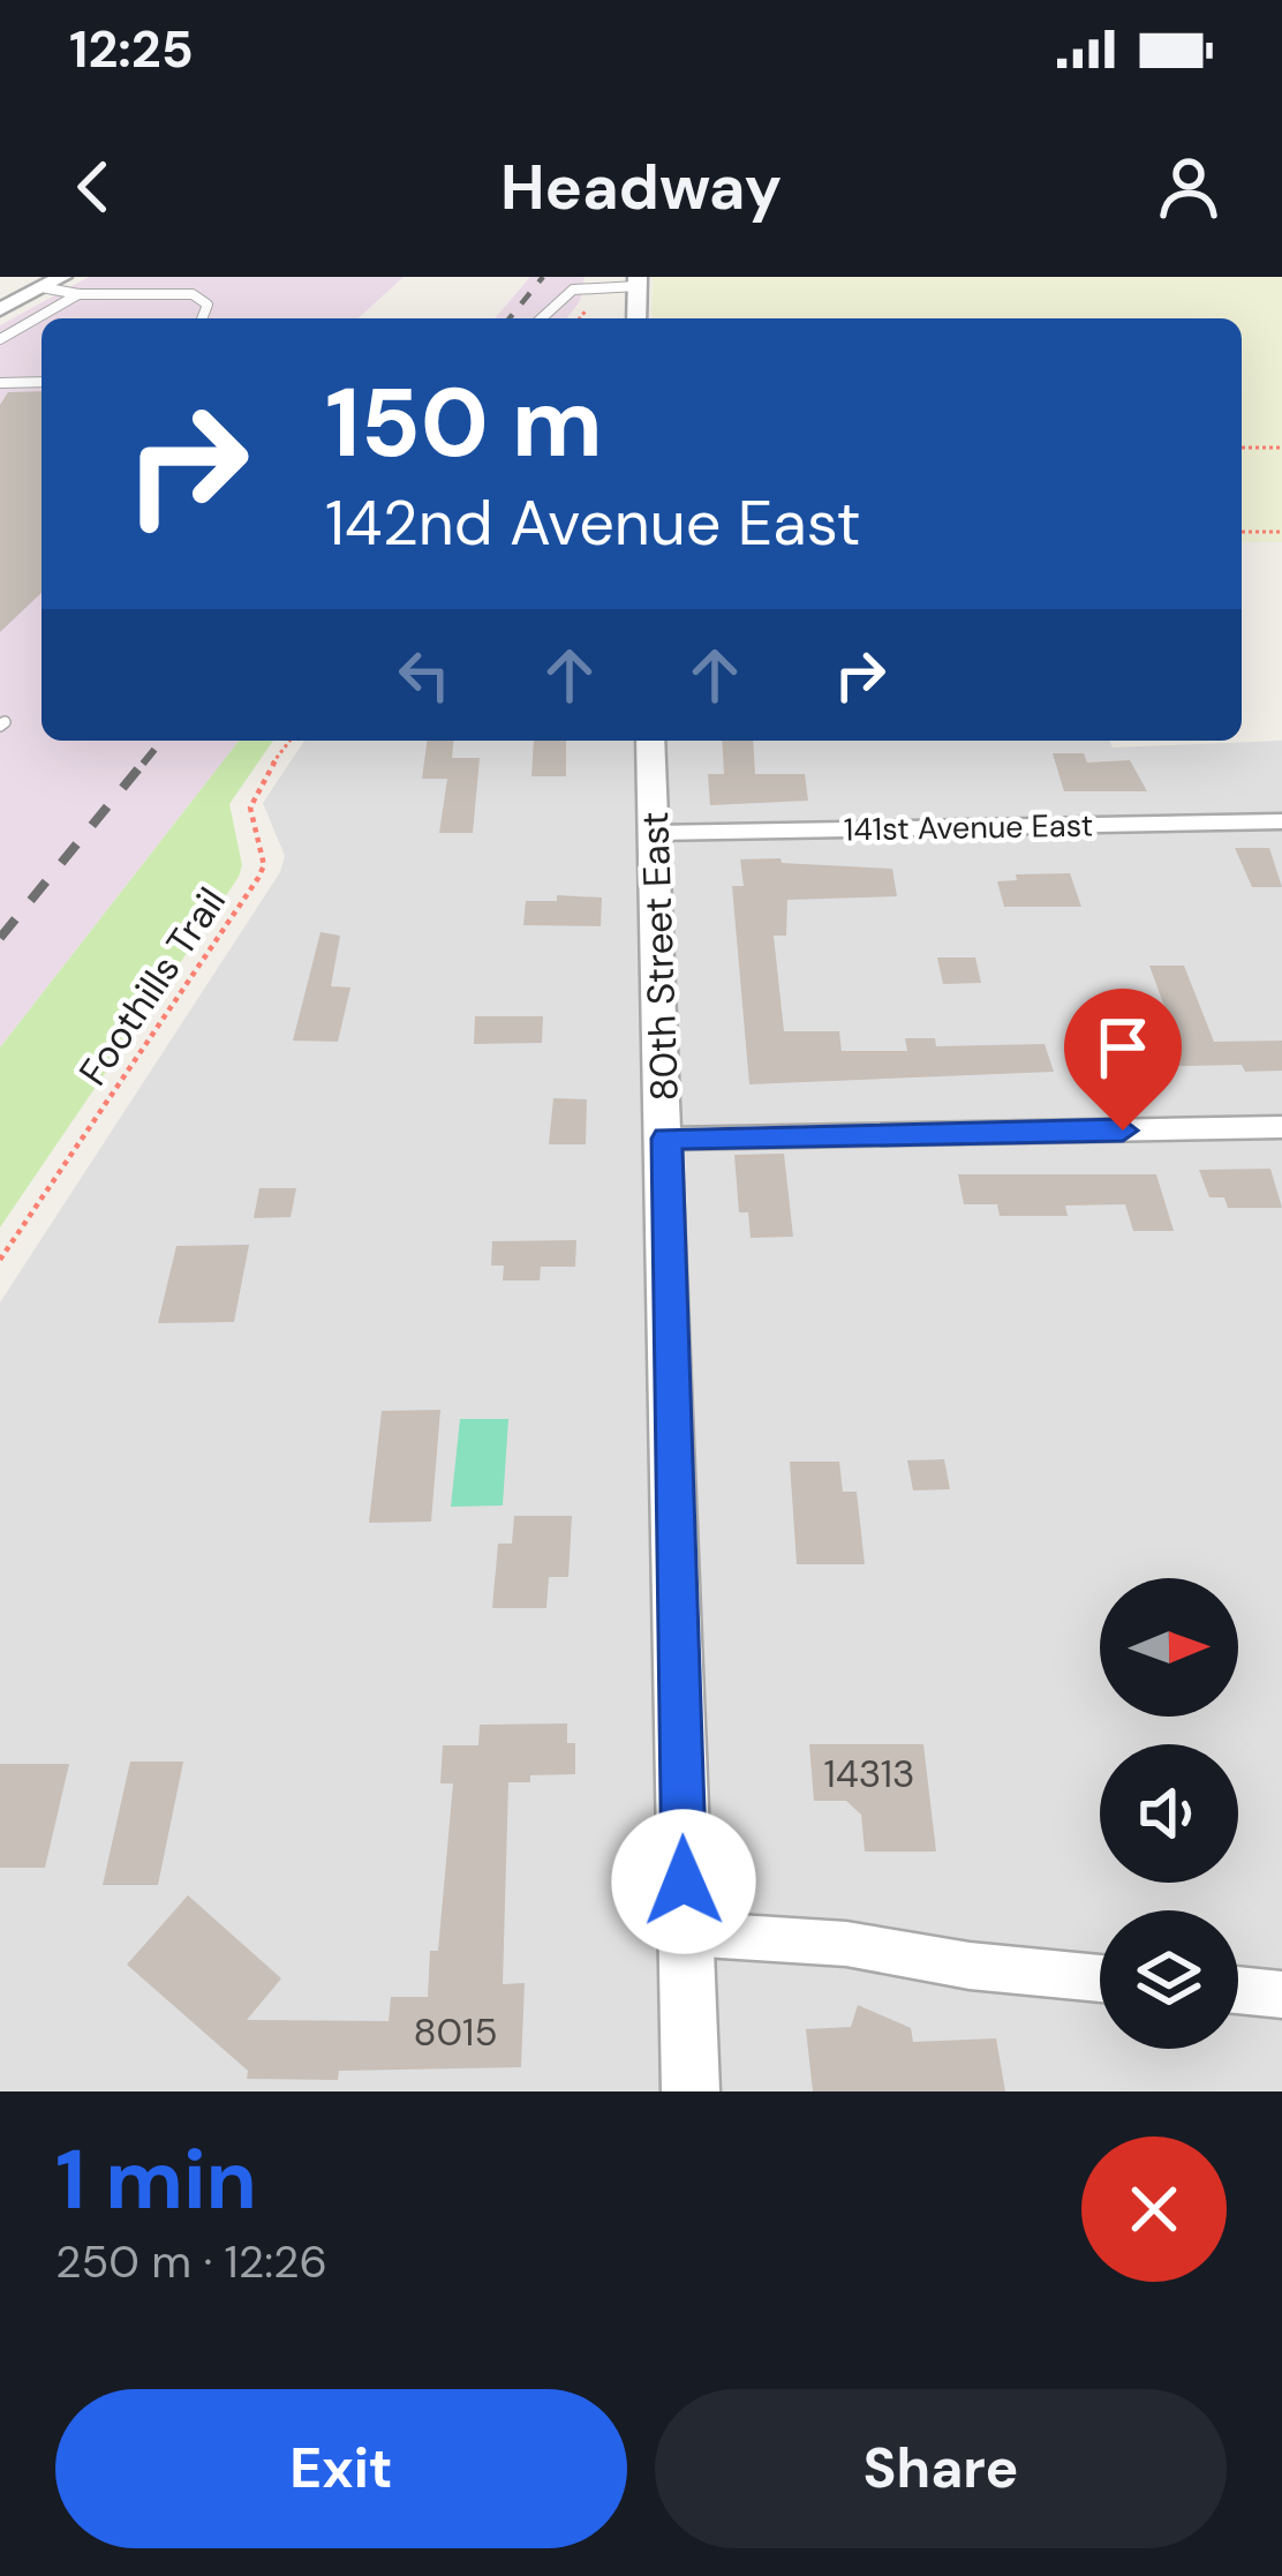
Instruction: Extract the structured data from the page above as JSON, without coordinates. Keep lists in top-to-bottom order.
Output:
{
  "streets": {
    "street": ["141st Avenue East", "80th Street East"],
    "path": ["Foothills Trail"]
  },
  "crossings": [
    ["141st Avenue East", "80th Street East"]
  ],
  "house_numbers": ["14313", "8015"],
  "north": "right",
  "page": {
    "status": "12:25",
    "header": "Headway",
    "turn": ["150 m", "142nd Avenue East"],
    "heading": ["1 min", "250 m · 12:26"],
    "buttons": ["Exit", "Share"]
  }
}
